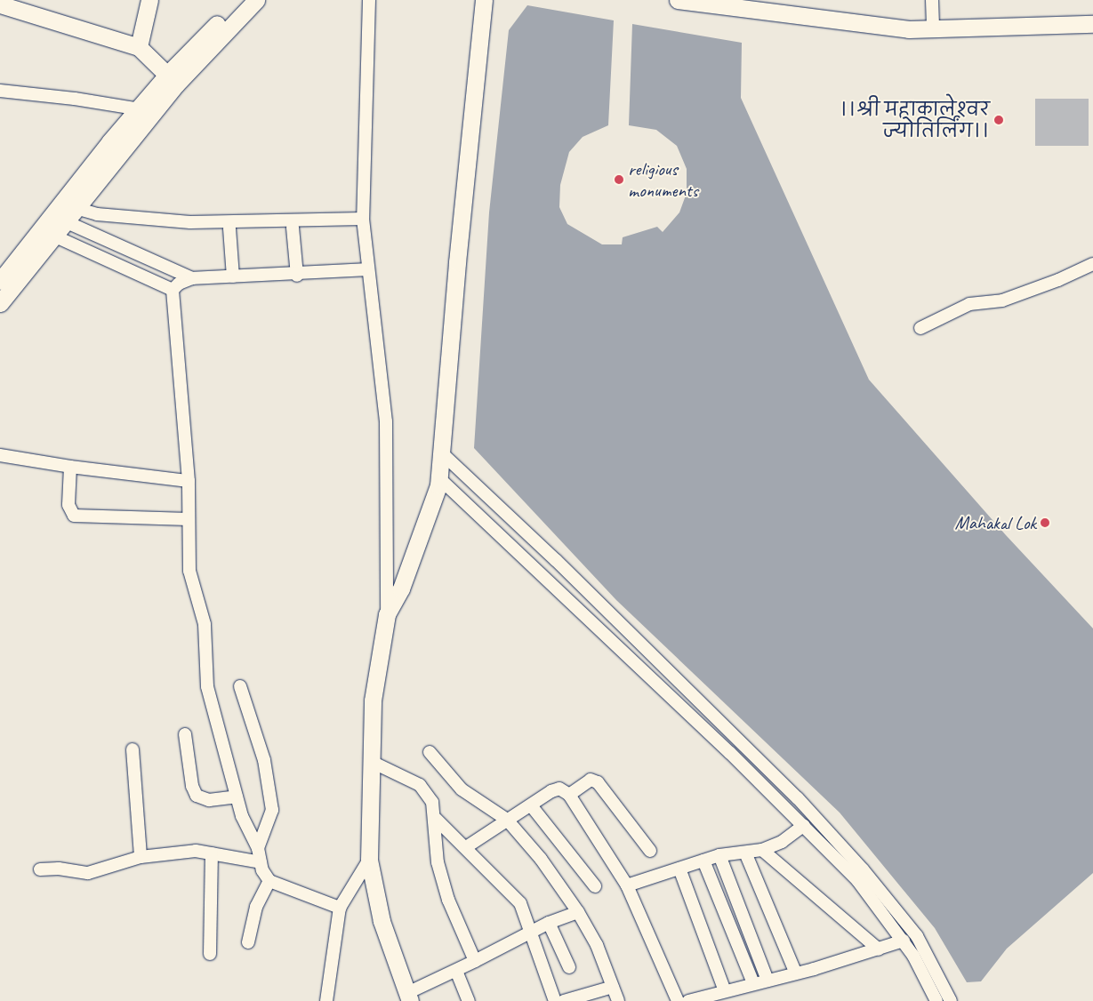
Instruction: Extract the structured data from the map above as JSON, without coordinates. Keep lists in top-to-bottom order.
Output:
{
  "places": ["।।श्री महाकालेश्वर ज्योतिर्लिंग।।", "religious monuments", "Mahakal Lok"]
}
